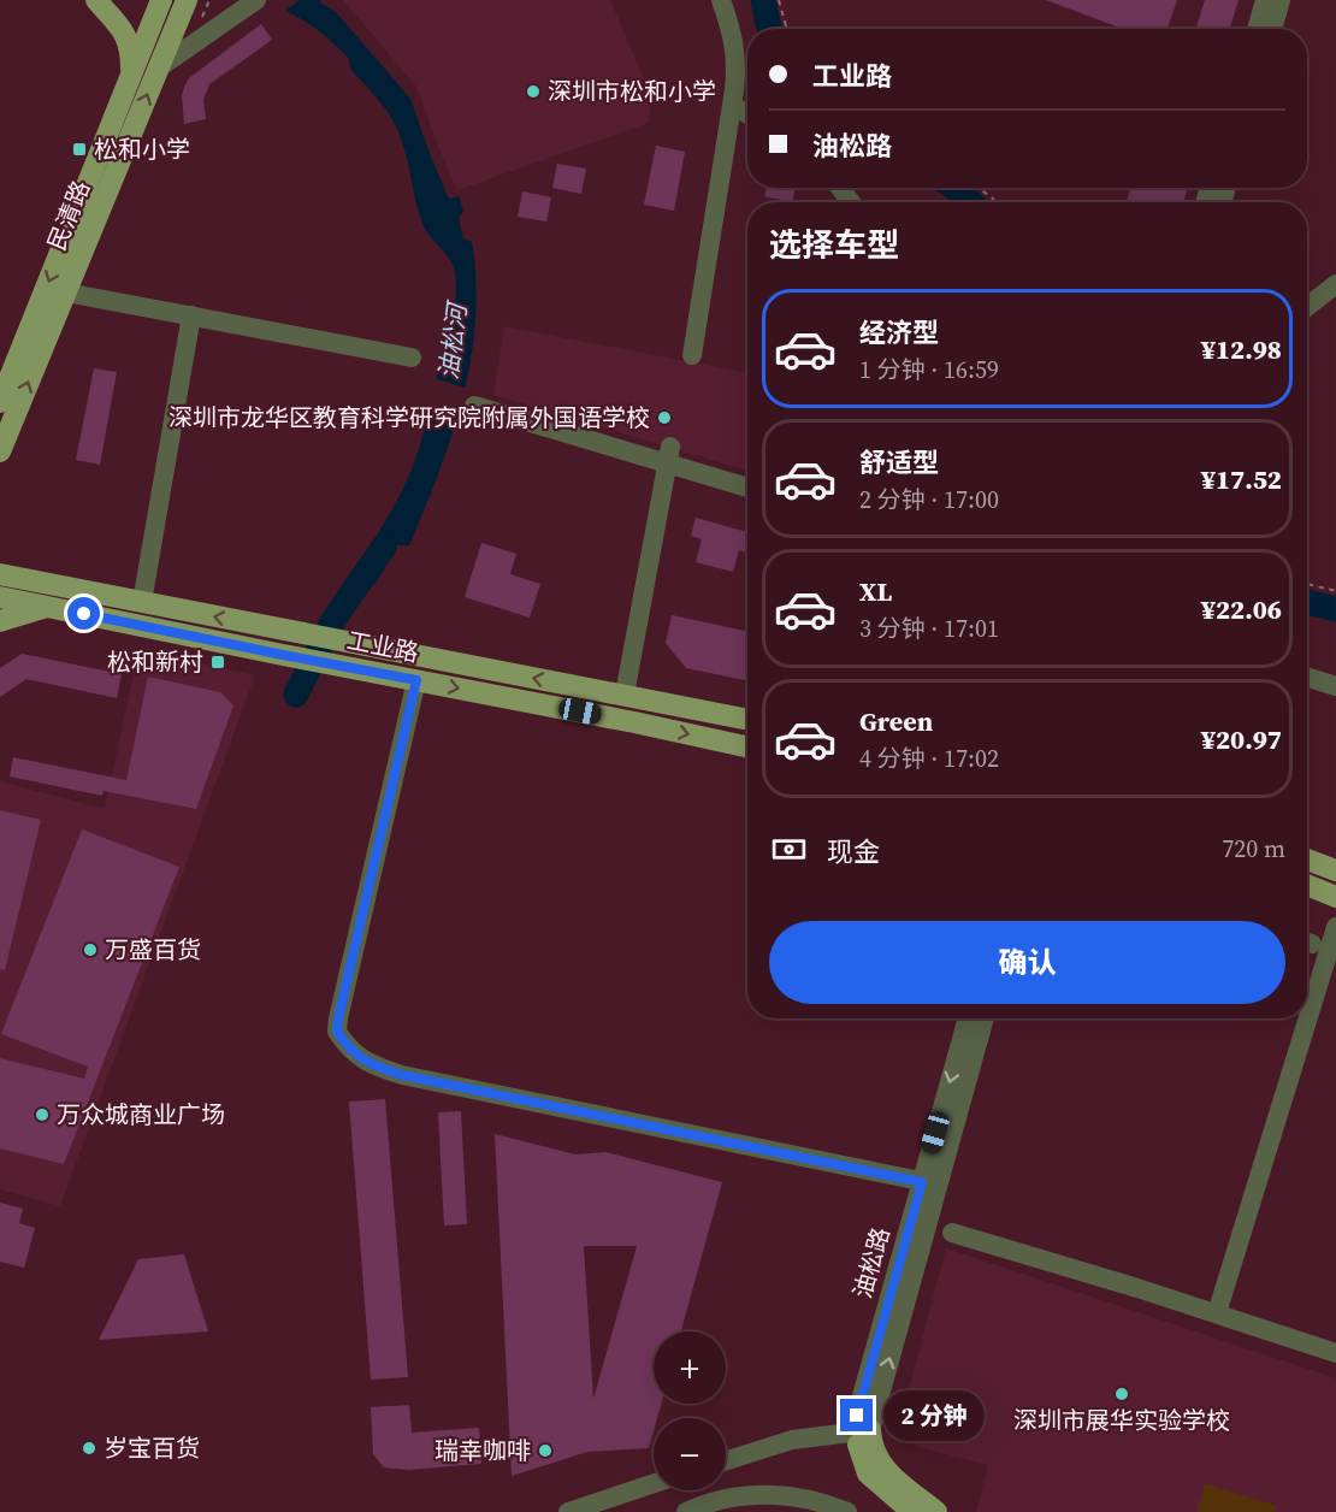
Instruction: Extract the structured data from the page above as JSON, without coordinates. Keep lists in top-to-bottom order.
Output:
{
  "streets": {
    "main road": ["民清路", "工业路", "油松路"]
  },
  "water": ["油松河"],
  "places": {
    "other": [
      "深圳市松和小学",
      "深圳市龙华区教育科学研究院附属外国语学校",
      "万盛百货",
      "万众城商业广场",
      "深圳市展华实验学校",
      "岁宝百货",
      "瑞幸咖啡"
    ],
    "transit": ["松和小学", "松和新村"]
  },
  "page": {
    "banner": ["工业路", "油松路"],
    "heading": "选择车型",
    "list": [
      {
        "name": "经济型",
        "note": "1 分钟 · 16:59",
        "value": "¥12.98"
      },
      {
        "name": "舒适型",
        "note": "2 分钟 · 17:00",
        "value": "¥17.52"
      },
      {
        "name": "XL",
        "note": "3 分钟 · 17:01",
        "value": "¥22.06"
      },
      {
        "name": "Green",
        "note": "4 分钟 · 17:02",
        "value": "¥20.97"
      }
    ],
    "pay": ["现金", "720 m"],
    "buttons": "确认",
    "map_buttons": ["+", "−"],
    "bubble": "2 分钟"
  }
}
